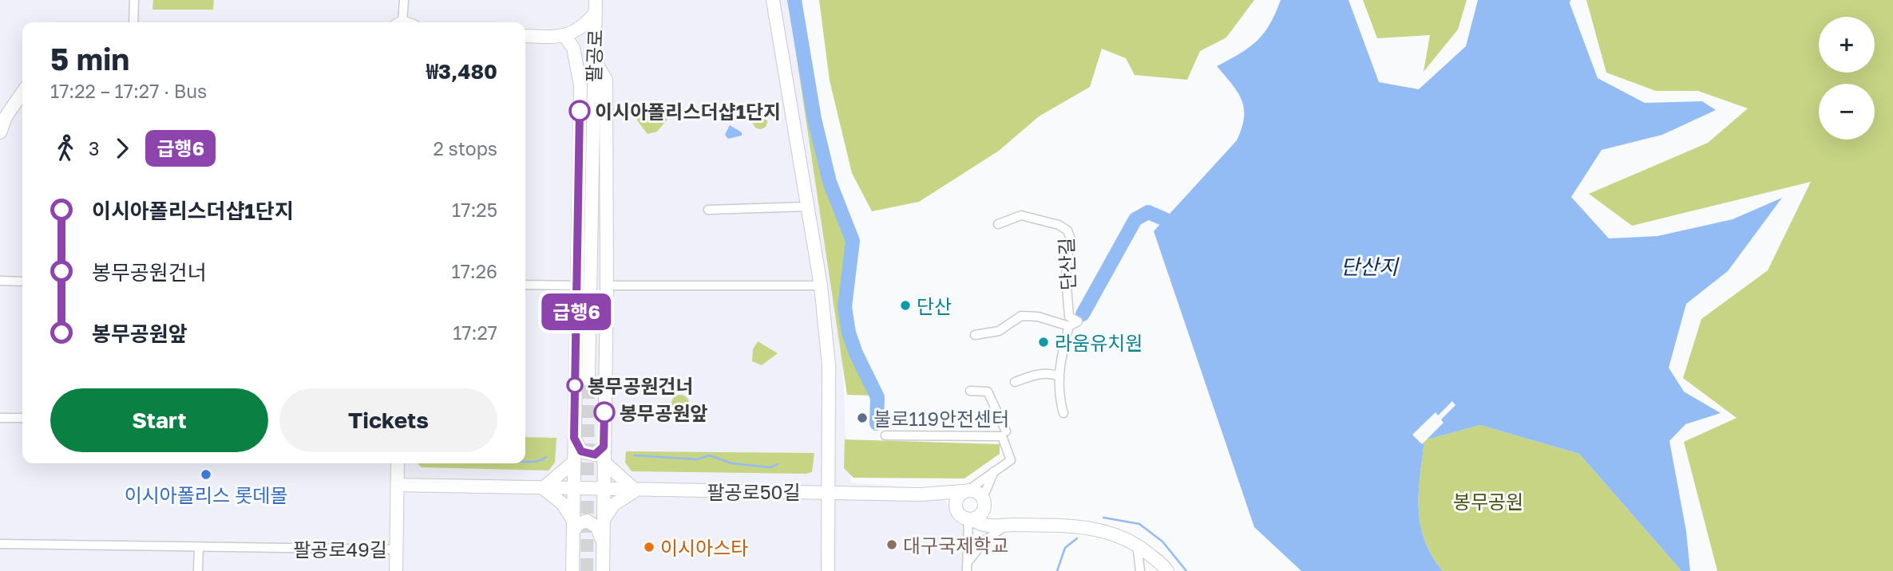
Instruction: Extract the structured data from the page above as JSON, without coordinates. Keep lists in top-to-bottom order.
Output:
{
  "streets": {
    "main road": ["팔공로", "팔공로50길", "팔공로49길"],
    "street": ["단산길"]
  },
  "water": ["단산지"],
  "parks": ["봉무공원"],
  "places": [
    "이시아폴리스더샵1단지",
    "단산",
    "라움유치원",
    "봉무공원건너",
    "봉무공원앞",
    "불로119안전센터",
    "이시아폴리스 롯데몰",
    "대구국제학교",
    "이시아스타"
  ],
  "lines": ["bus line 급행6"],
  "page": {
    "on_map": "급행6",
    "map_buttons": ["+", "−"],
    "heading": ["5 min", "17:22 – 17:27 · Bus", "₩3,480"],
    "legs": ["3", "급행6", "2 stops"],
    "list": [
      {
        "name": "이시아폴리스더샵1단지",
        "value": "17:25"
      },
      {
        "name": "봉무공원건너",
        "value": "17:26"
      },
      {
        "name": "봉무공원앞",
        "value": "17:27"
      }
    ],
    "buttons": ["Start", "Tickets"]
  }
}
